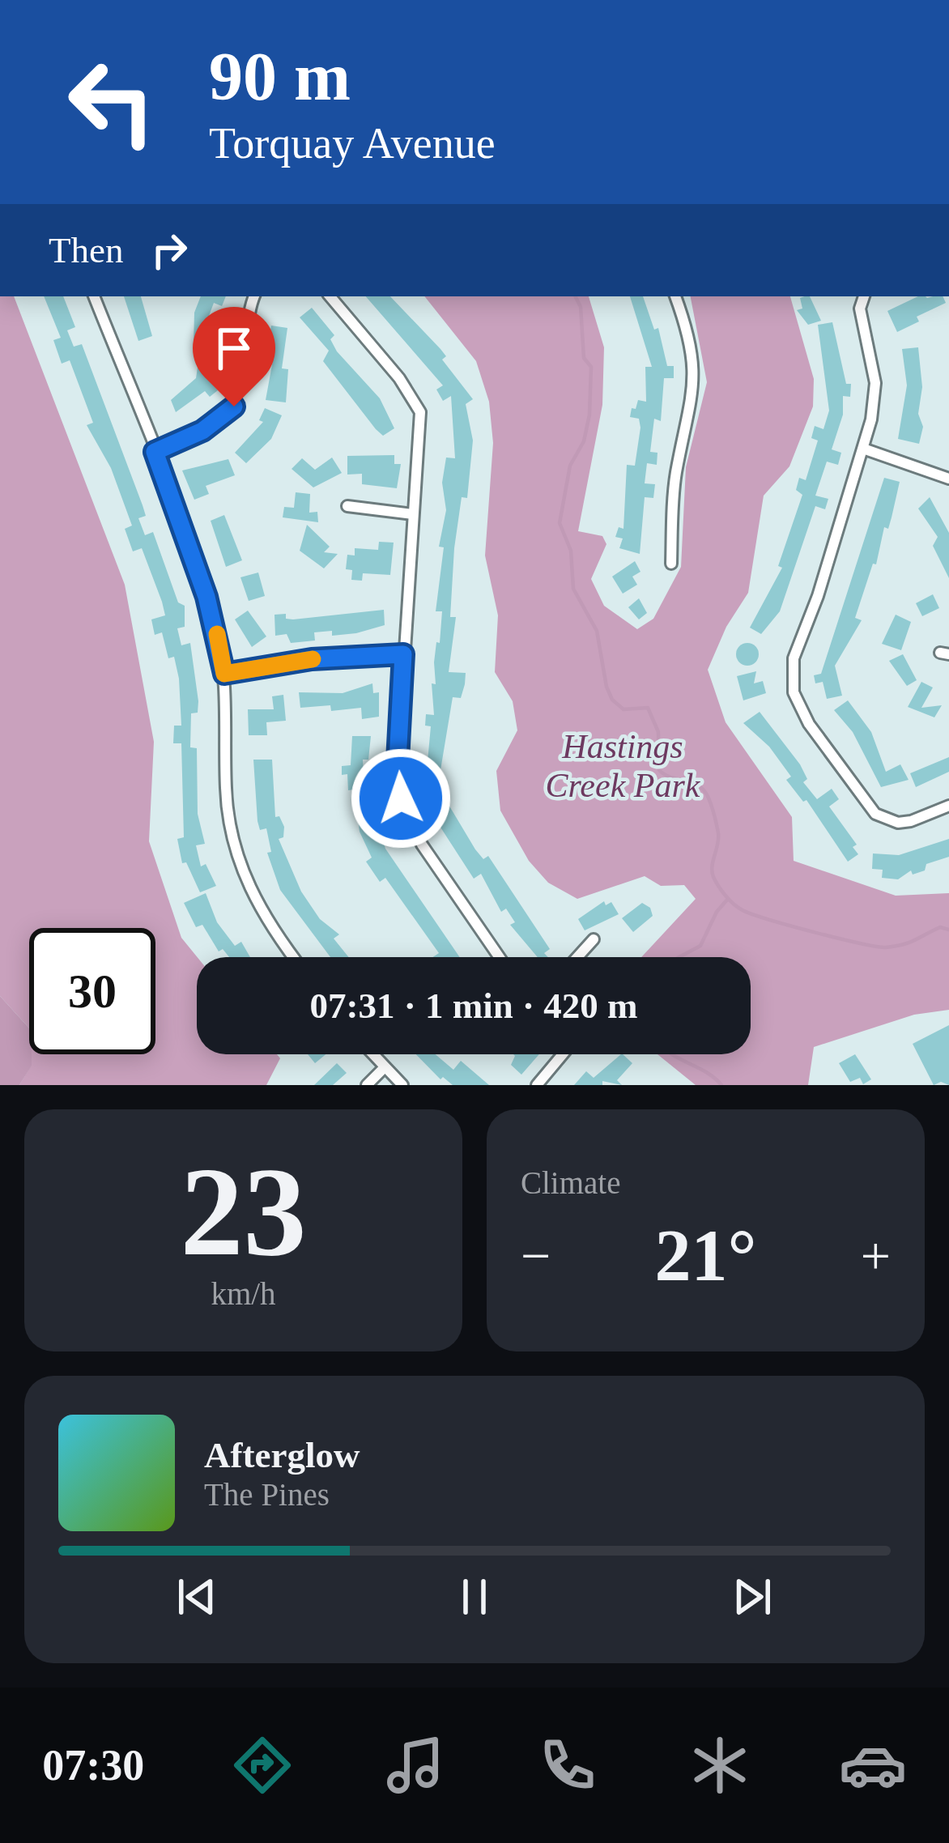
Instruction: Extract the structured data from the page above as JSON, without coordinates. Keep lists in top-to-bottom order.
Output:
{
  "parks": ["Hastings Creek Park"],
  "page": {
    "turn": ["90 m", "Torquay Avenue"],
    "then": "Then",
    "limit": "30",
    "trip": "07:31 · 1 min · 420 m",
    "tile": [
      ["23", "km/h"],
      "Climate"
    ],
    "heat": ["−", "21°", "+"],
    "song": ["Afterglow", "The Pines"],
    "tabs": "07:30"
  }
}
